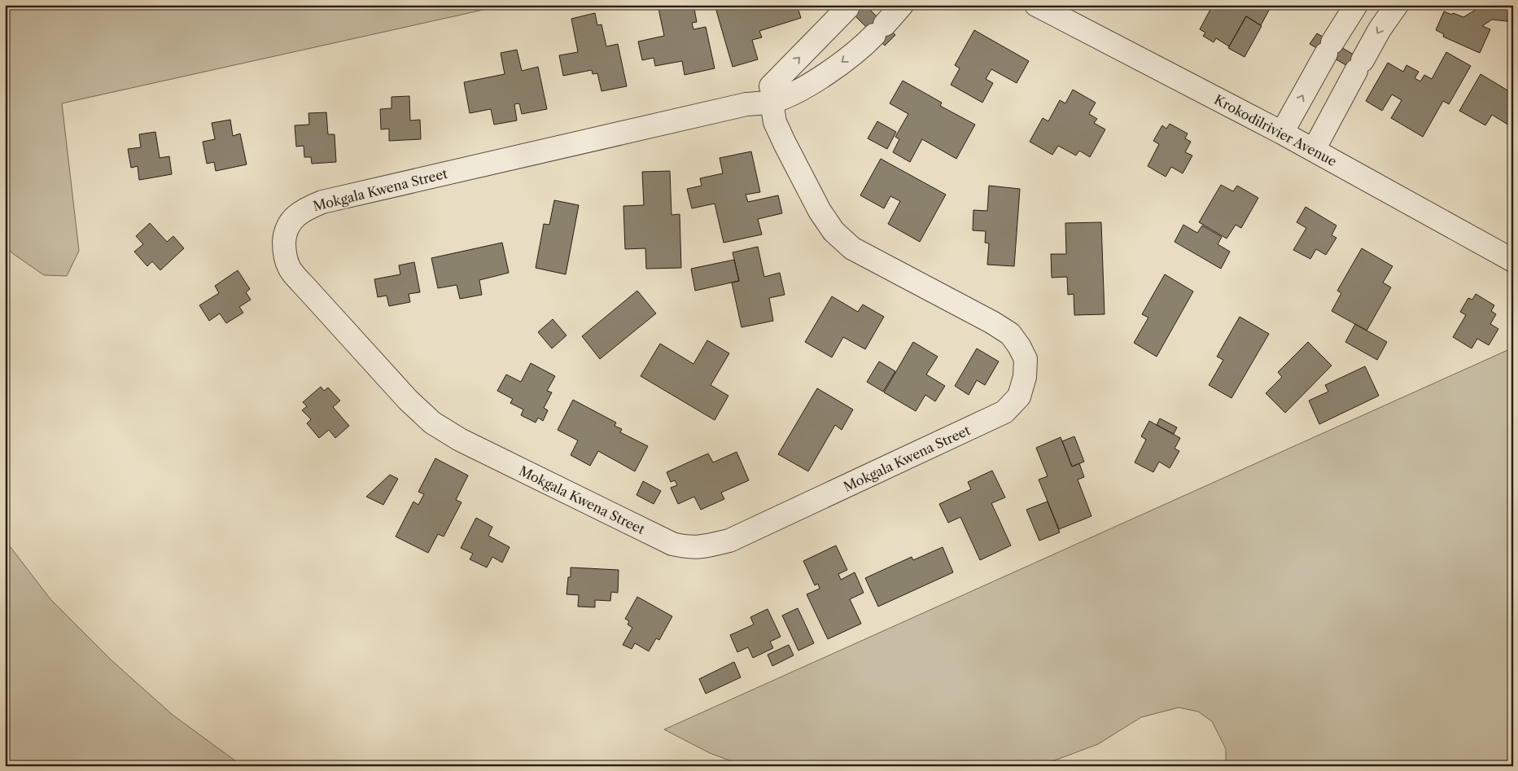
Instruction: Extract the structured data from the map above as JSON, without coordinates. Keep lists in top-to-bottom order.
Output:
{
  "streets": {
    "street": ["Krokodilrivier Avenue", "Mokgala Kwena Street"]
  }
}
